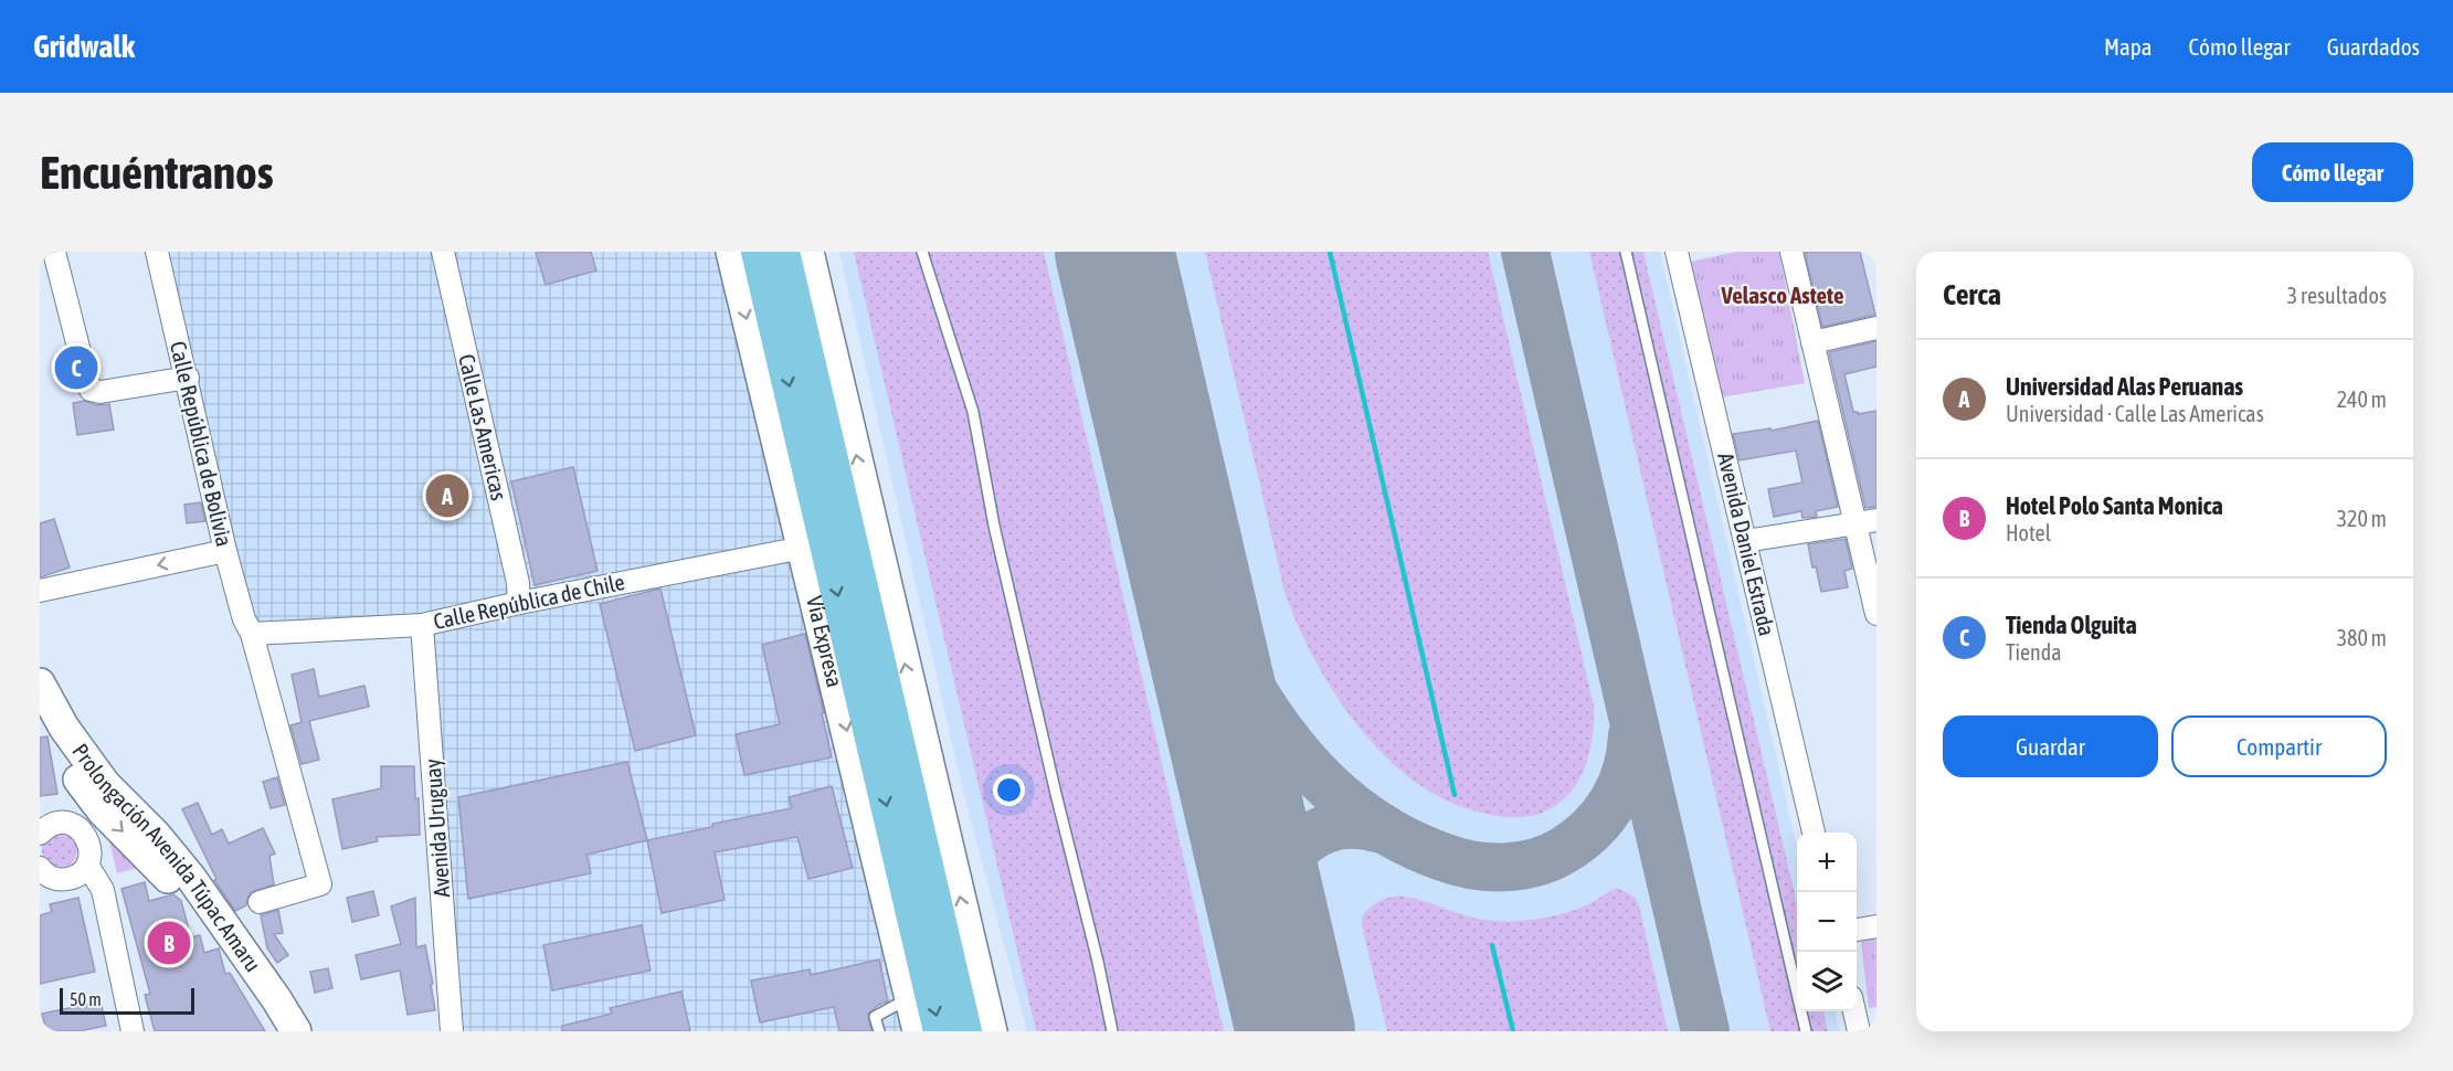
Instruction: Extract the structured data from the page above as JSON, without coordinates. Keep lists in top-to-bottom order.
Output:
{
  "streets": {
    "main road": ["Vía Expresa", "Prolongación Avenida Túpac Amaru"],
    "street": [
      "Calle Las Americas",
      "Calle República de Bolivia",
      "Avenida Daniel Estrada",
      "Calle República de Chile",
      "Avenida Uruguay"
    ]
  },
  "crossings": [
    ["Calle Las Americas", "Calle República de Chile"],
    ["Calle República de Bolivia", "Calle República de Chile"],
    ["Calle República de Chile", "Vía Expresa"],
    ["Calle República de Chile", "Avenida Uruguay"]
  ],
  "districts": ["Velasco Astete"],
  "scale_bar": "50 m",
  "page": {
    "header": "Gridwalk",
    "nav": ["Mapa", "Cómo llegar", "Guardados"],
    "buttons": [
      "Cómo llegar",
      ["Guardar", "Compartir"]
    ],
    "title": "Encuéntranos",
    "heading": ["Cerca", "3 resultados"],
    "list": [
      {
        "mark": "A",
        "name": "Universidad Alas Peruanas",
        "note": "Universidad · Calle Las Americas",
        "value": "240 m"
      },
      {
        "mark": "B",
        "name": "Hotel Polo Santa Monica",
        "note": "Hotel",
        "value": "320 m"
      },
      {
        "mark": "C",
        "name": "Tienda Olguita",
        "note": "Tienda",
        "value": "380 m"
      }
    ],
    "pins": ["C", "A", "B"],
    "map_buttons": ["+", "−"],
    "scale": "50 m"
  }
}
